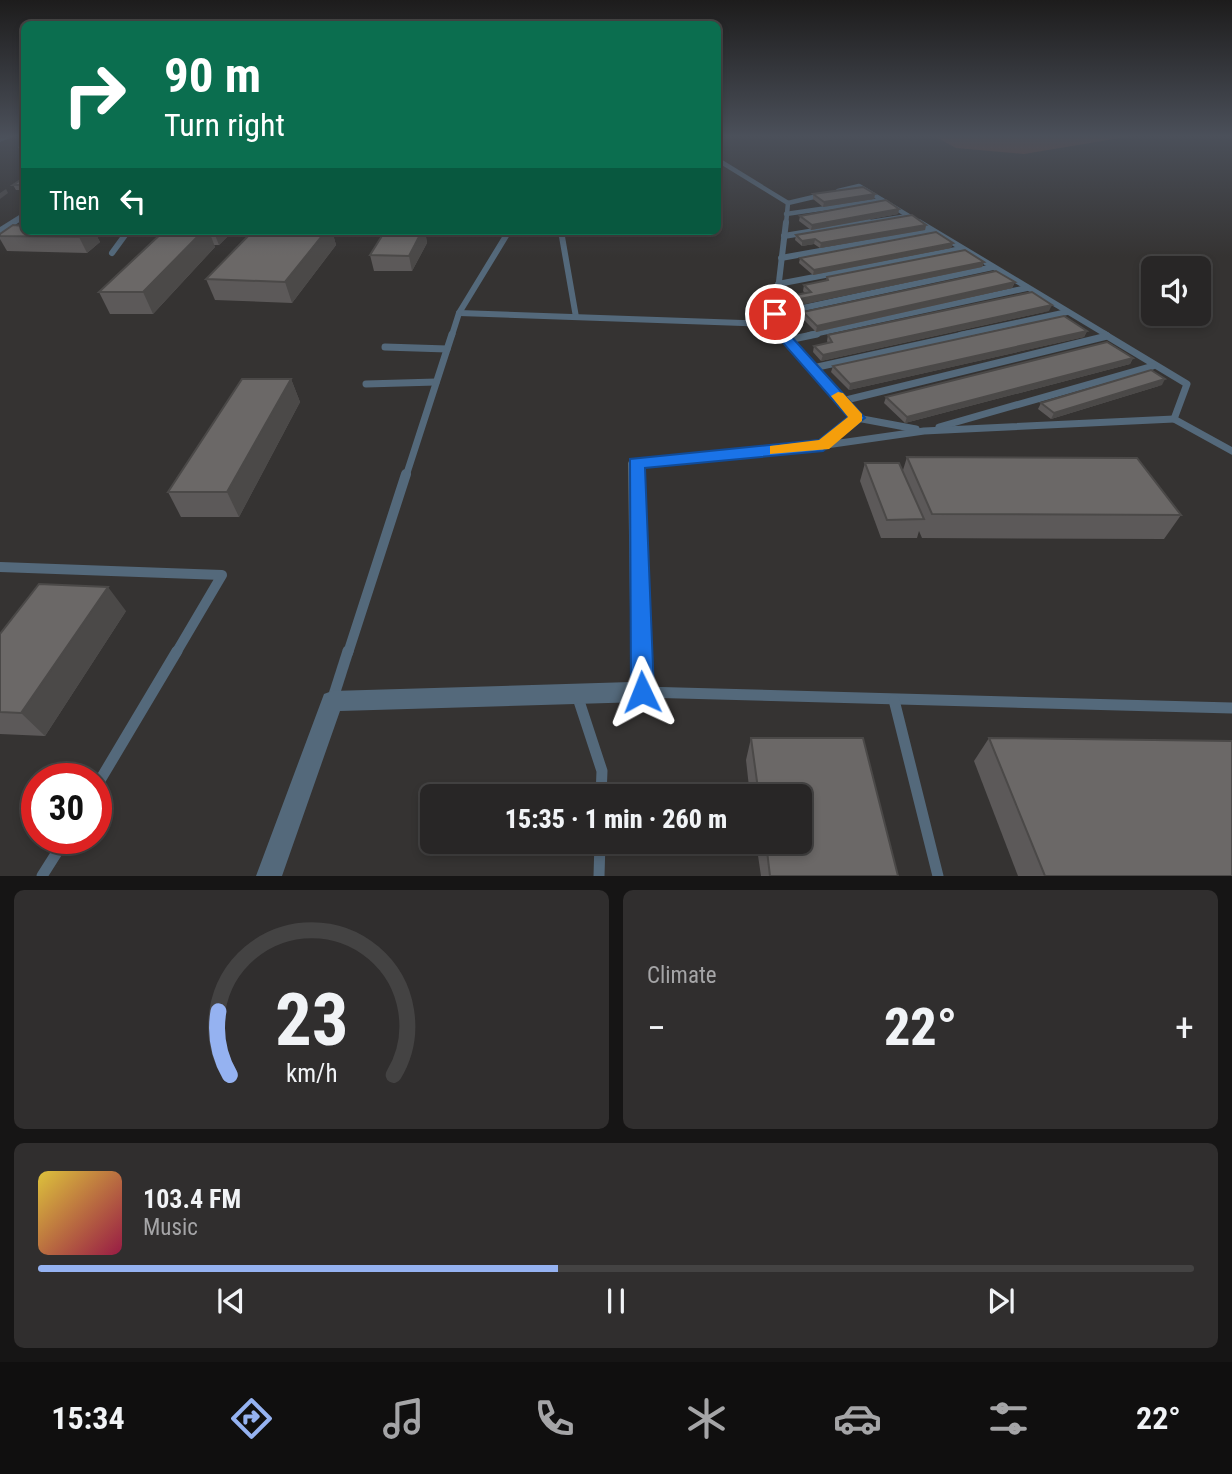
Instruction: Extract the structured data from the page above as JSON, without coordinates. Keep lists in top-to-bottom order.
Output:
{
  "page": {
    "turn": ["90 m", "Turn right"],
    "then": "Then",
    "limit": "30",
    "trip": "15:35 · 1 min · 260 m",
    "tile": "Climate",
    "heat": ["−", "22°", "+"],
    "song": ["103.4 FM", "Music"],
    "tabs": ["15:34", "22°"],
    "gauge": ["23", "km/h"]
  }
}
